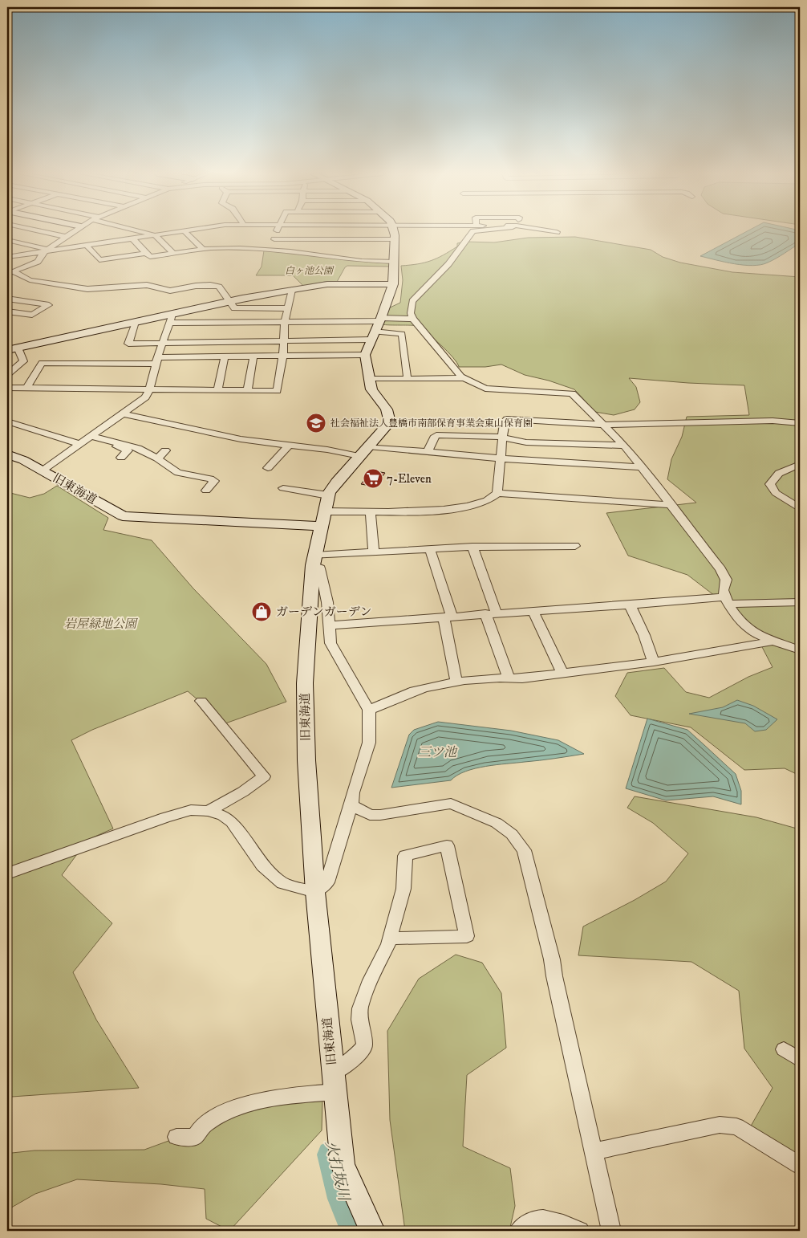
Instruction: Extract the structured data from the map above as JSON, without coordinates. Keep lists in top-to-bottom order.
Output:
{
  "streets": {
    "street": ["旧東海道"]
  },
  "water": ["三ツ池", "火打坂川"],
  "parks": ["白ヶ池公園", "岩屋緑地公園"],
  "places": {
    "school or university": ["社会福祉法人豊橋市南部保育事業会東山保育園"],
    "supermarket": ["7-Eleven"],
    "shop": ["ガーデンガーデン"]
  }
}
